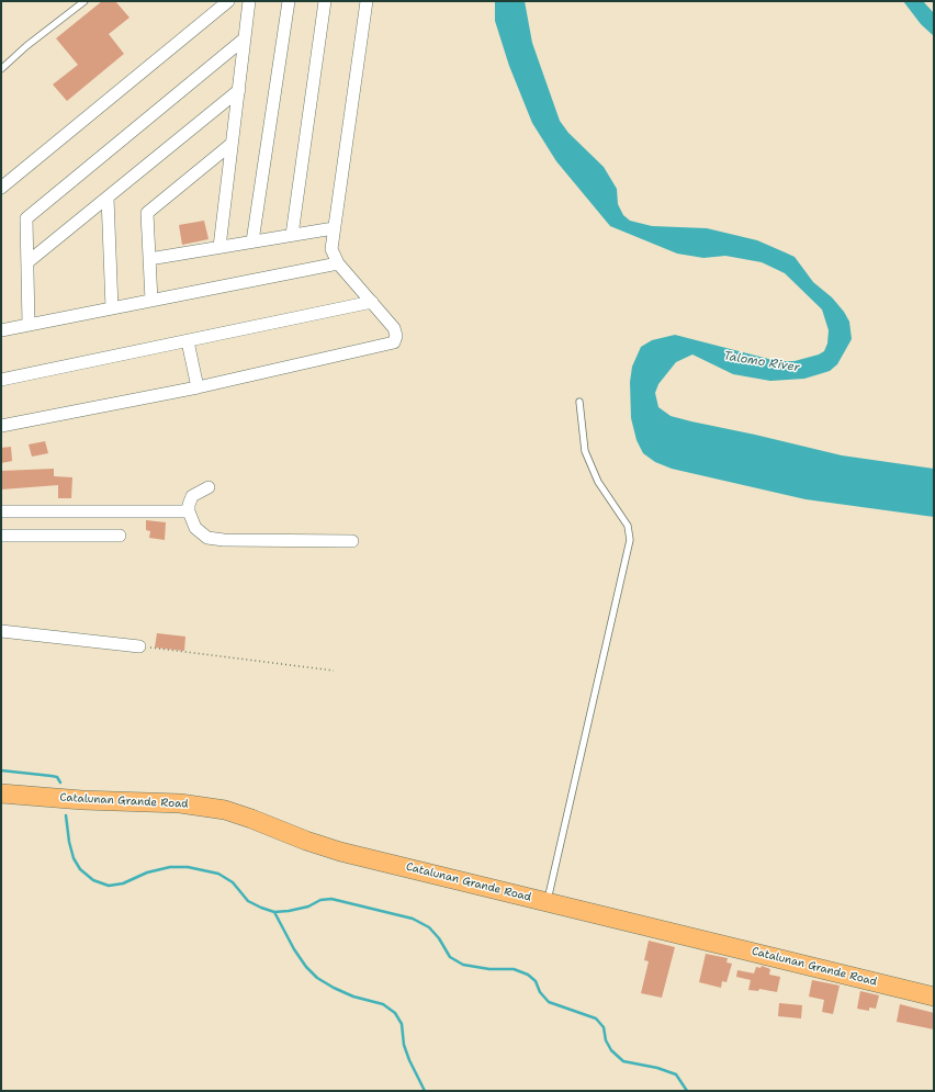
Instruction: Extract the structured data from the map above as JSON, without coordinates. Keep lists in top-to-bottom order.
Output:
{
  "streets": {
    "main road": ["Catalunan Grande Road"]
  },
  "water": ["Talomo River"]
}
